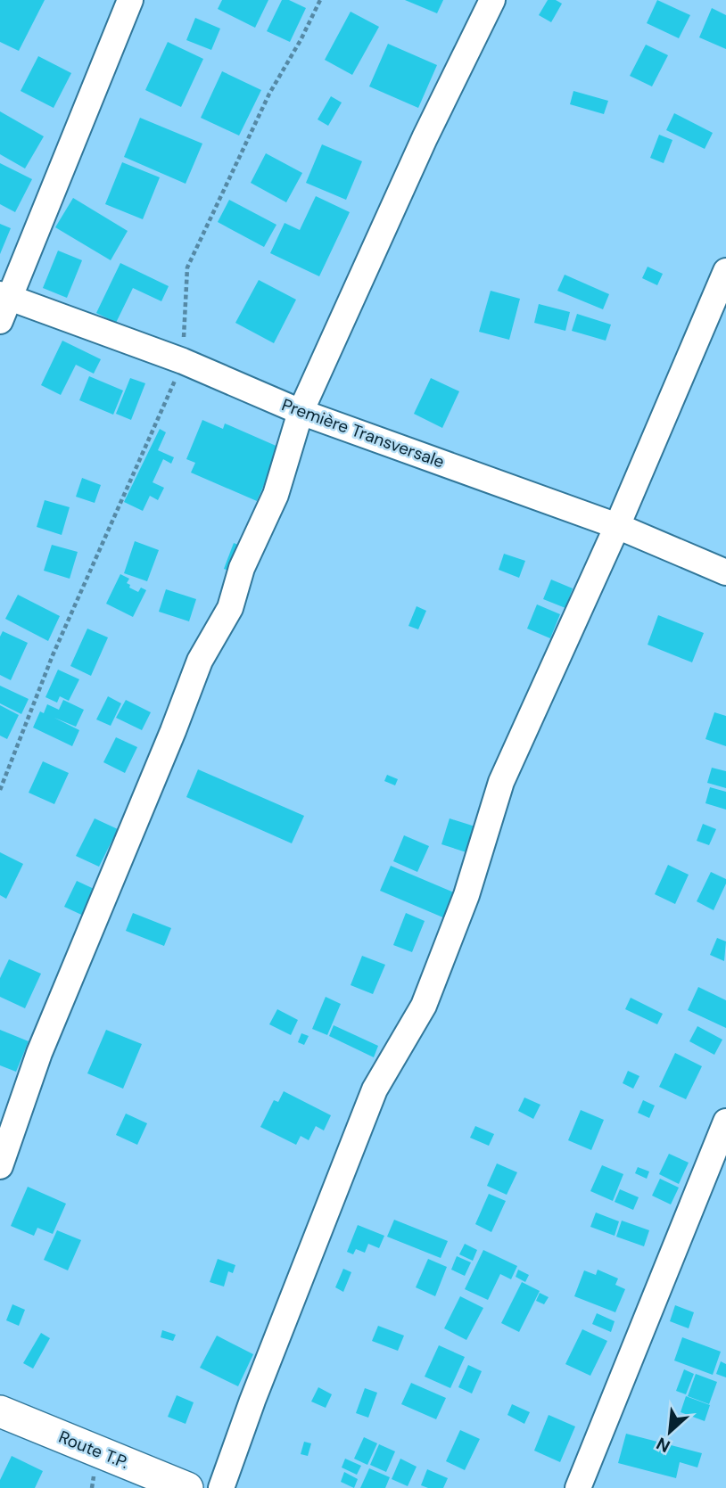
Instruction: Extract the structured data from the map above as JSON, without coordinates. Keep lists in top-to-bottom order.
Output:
{
  "streets": {
    "street": ["Première Transversale", "Route T.P."]
  },
  "north": "bottom left"
}
